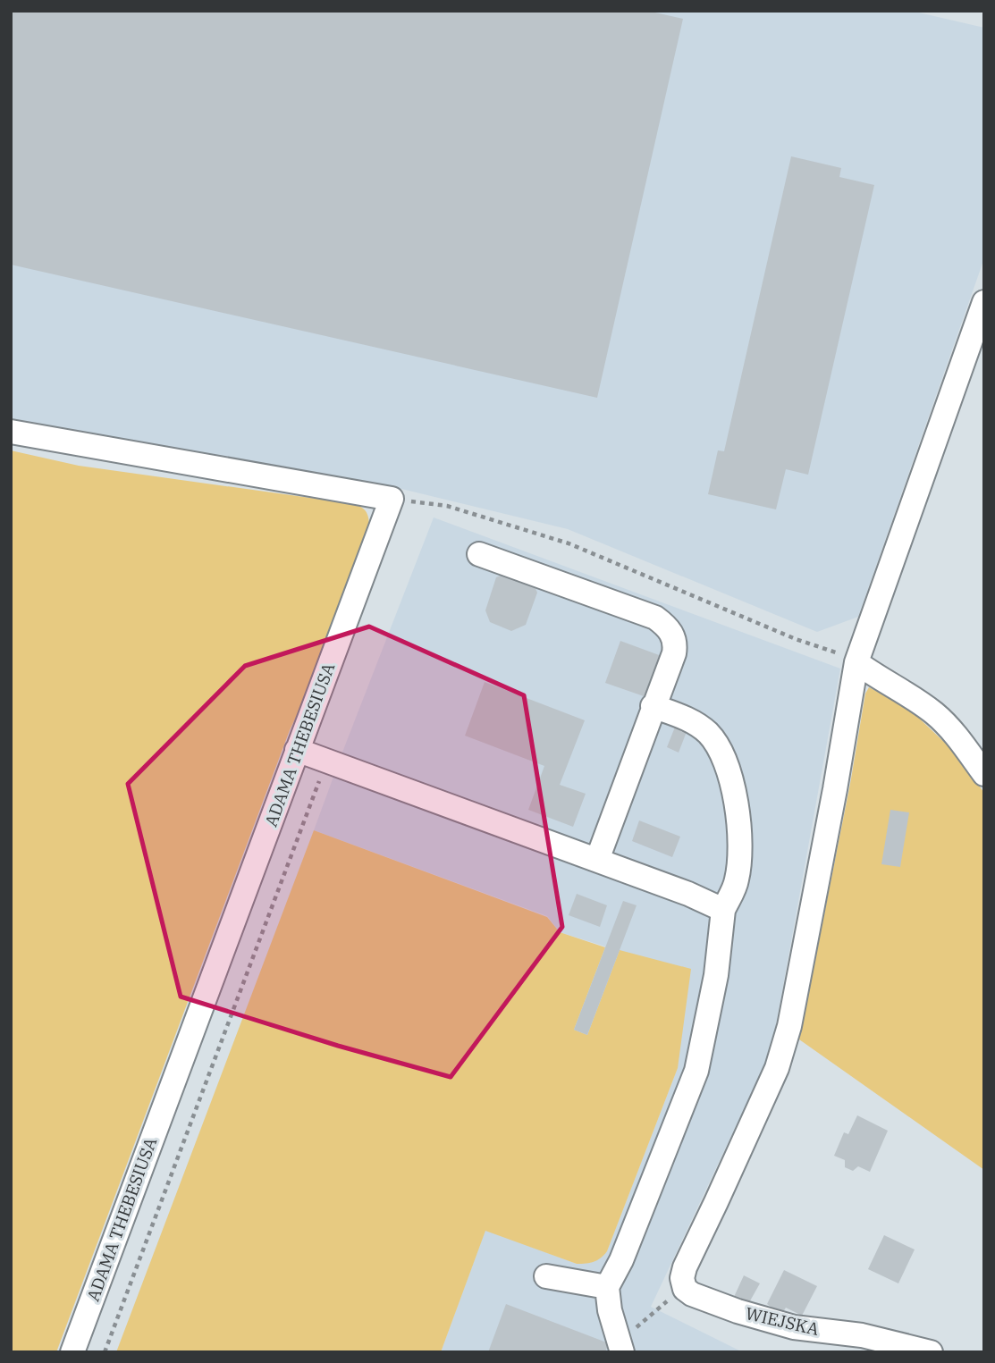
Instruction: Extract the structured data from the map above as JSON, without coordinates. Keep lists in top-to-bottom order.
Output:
{
  "streets": {
    "street": ["ADAMA THEBESIUSA", "WIEJSKA"]
  }
}
